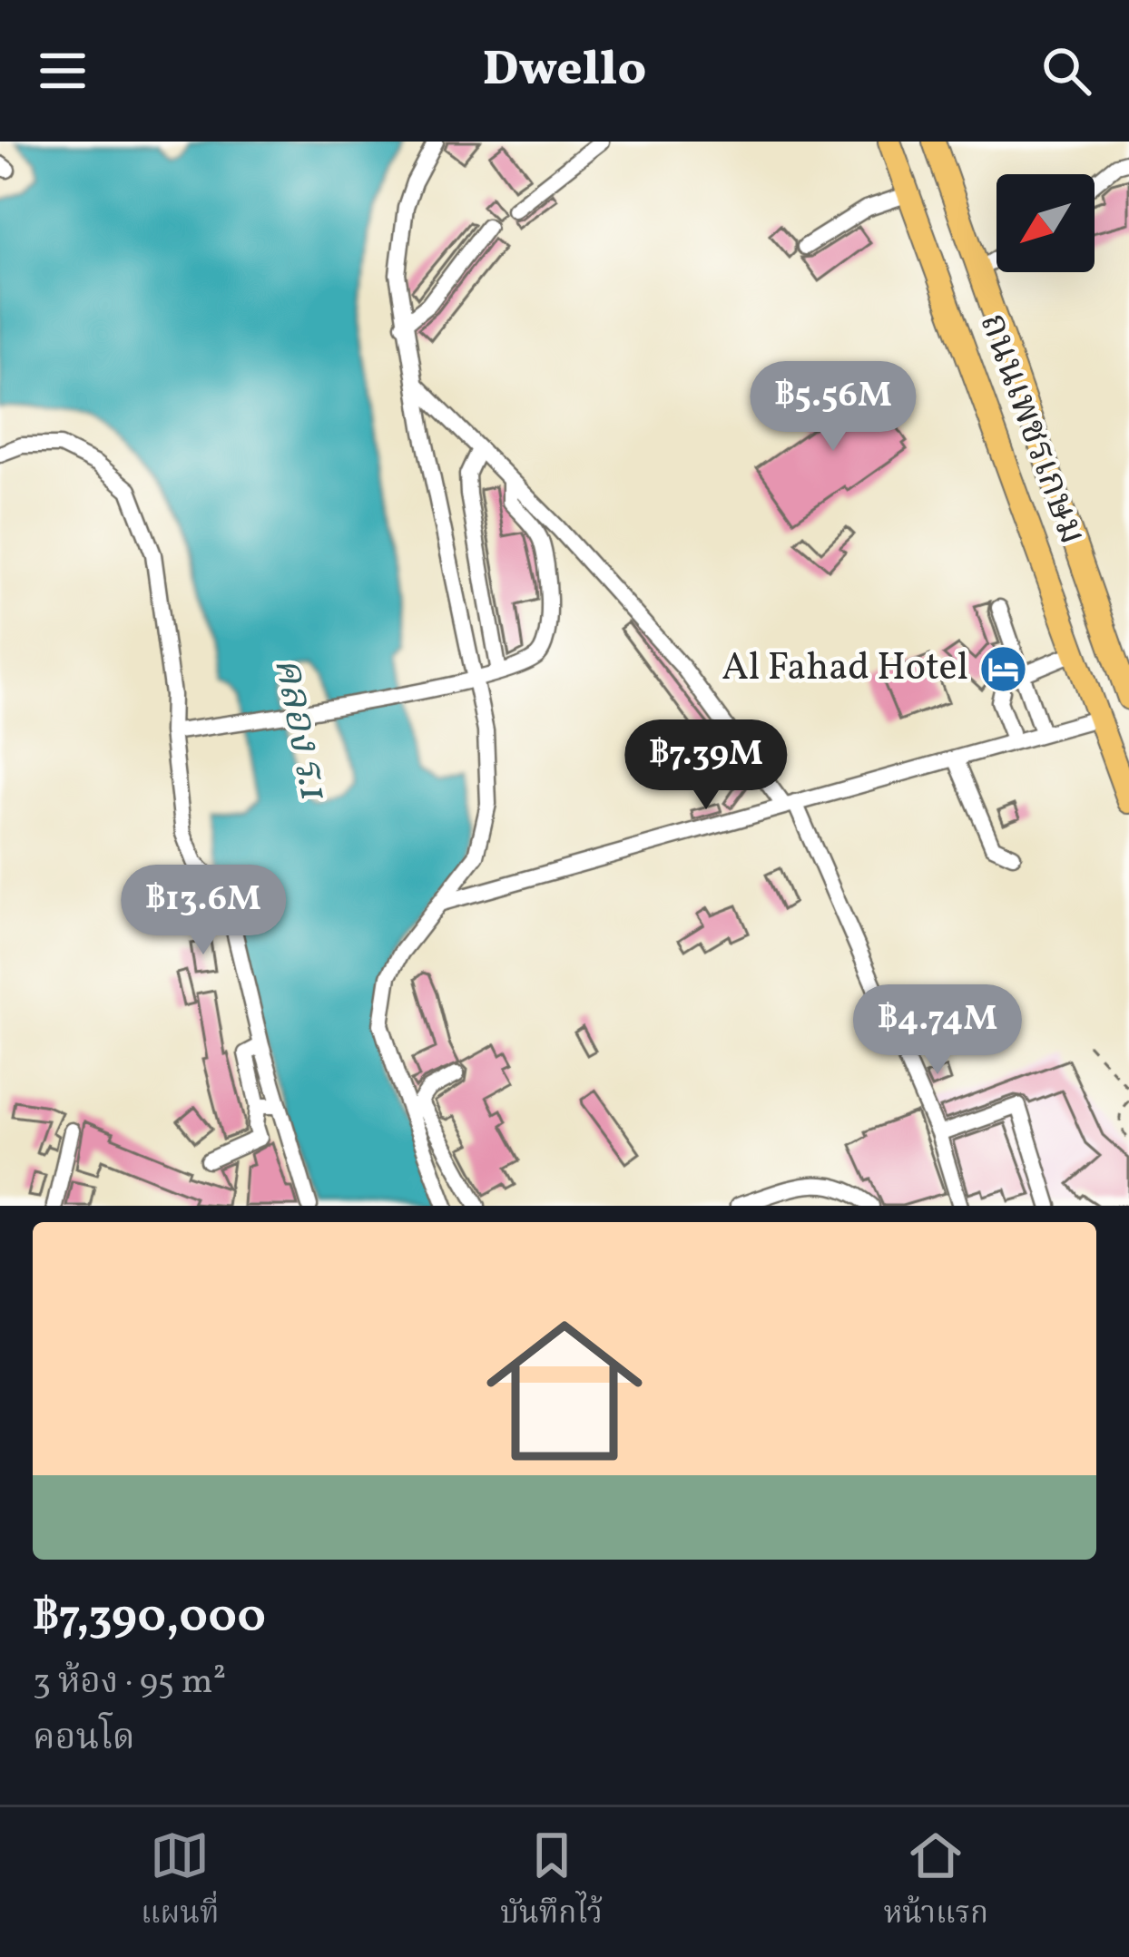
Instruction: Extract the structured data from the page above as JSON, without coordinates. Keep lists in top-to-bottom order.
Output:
{
  "streets": {
    "highway": ["ถนนเพชรเกษม"]
  },
  "water": ["คลอง ร.1"],
  "places": {
    "hotel": ["Al Fahad Hotel"]
  },
  "north": "bottom left",
  "page": {
    "header": "Dwello",
    "price": [
      "฿5.56M",
      "฿7.39M",
      "฿13.6M",
      "฿4.74M"
    ],
    "list": [
      {
        "name": "฿7,390,000",
        "note": "3 ห้อง · 95 m² · คอนโด"
      }
    ],
    "tabs": ["แผนที่", "บันทึกไว้", "หน้าแรก"]
  }
}
